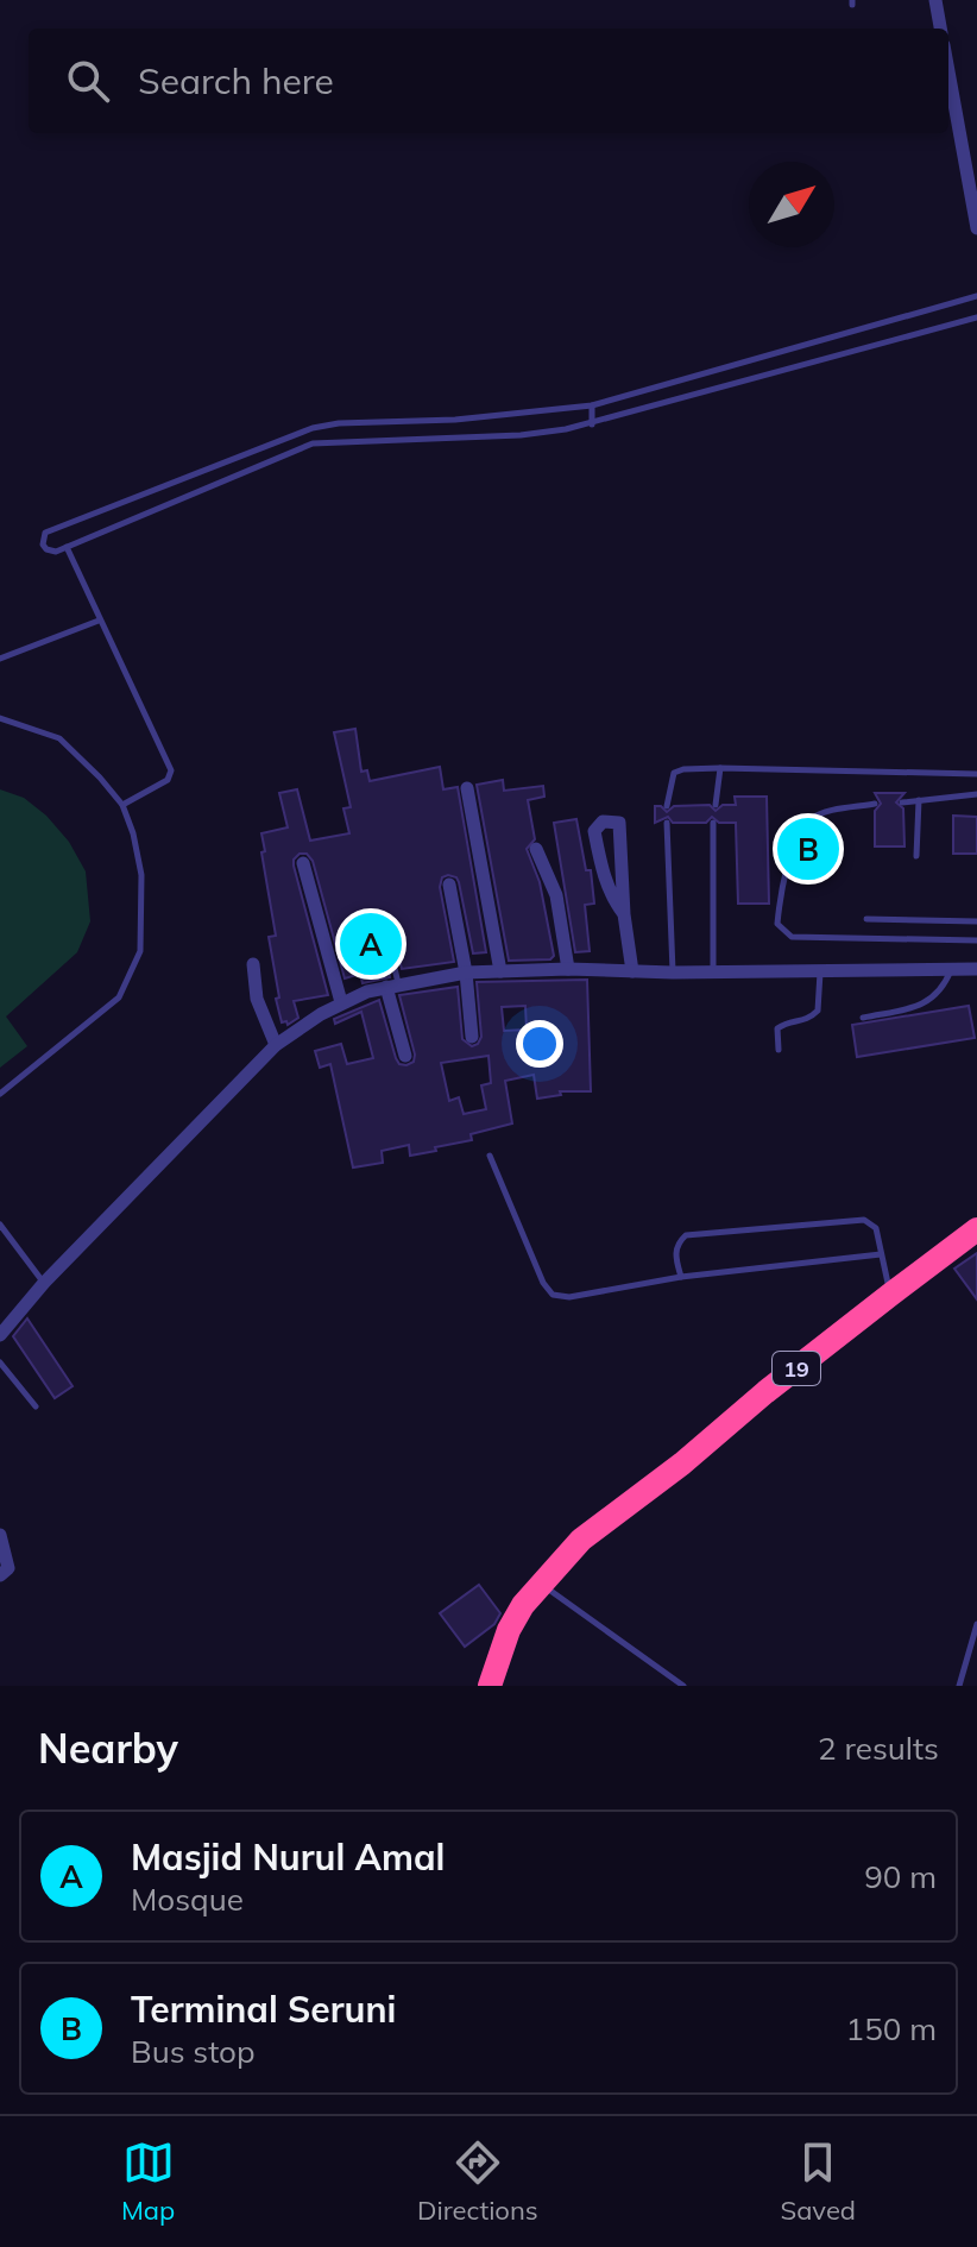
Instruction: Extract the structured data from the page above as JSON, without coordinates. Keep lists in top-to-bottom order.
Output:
{
  "streets": {
    "highway": ["19"]
  },
  "north": "top right",
  "page": {
    "search": "Search here",
    "pins": ["B", "A"],
    "heading": ["Nearby", "2 results"],
    "list": [
      {
        "mark": "A",
        "name": "Masjid Nurul Amal",
        "note": "Mosque",
        "value": "90 m"
      },
      {
        "mark": "B",
        "name": "Terminal Seruni",
        "note": "Bus stop",
        "value": "150 m"
      }
    ],
    "nav": ["Map", "Directions", "Saved"]
  }
}
